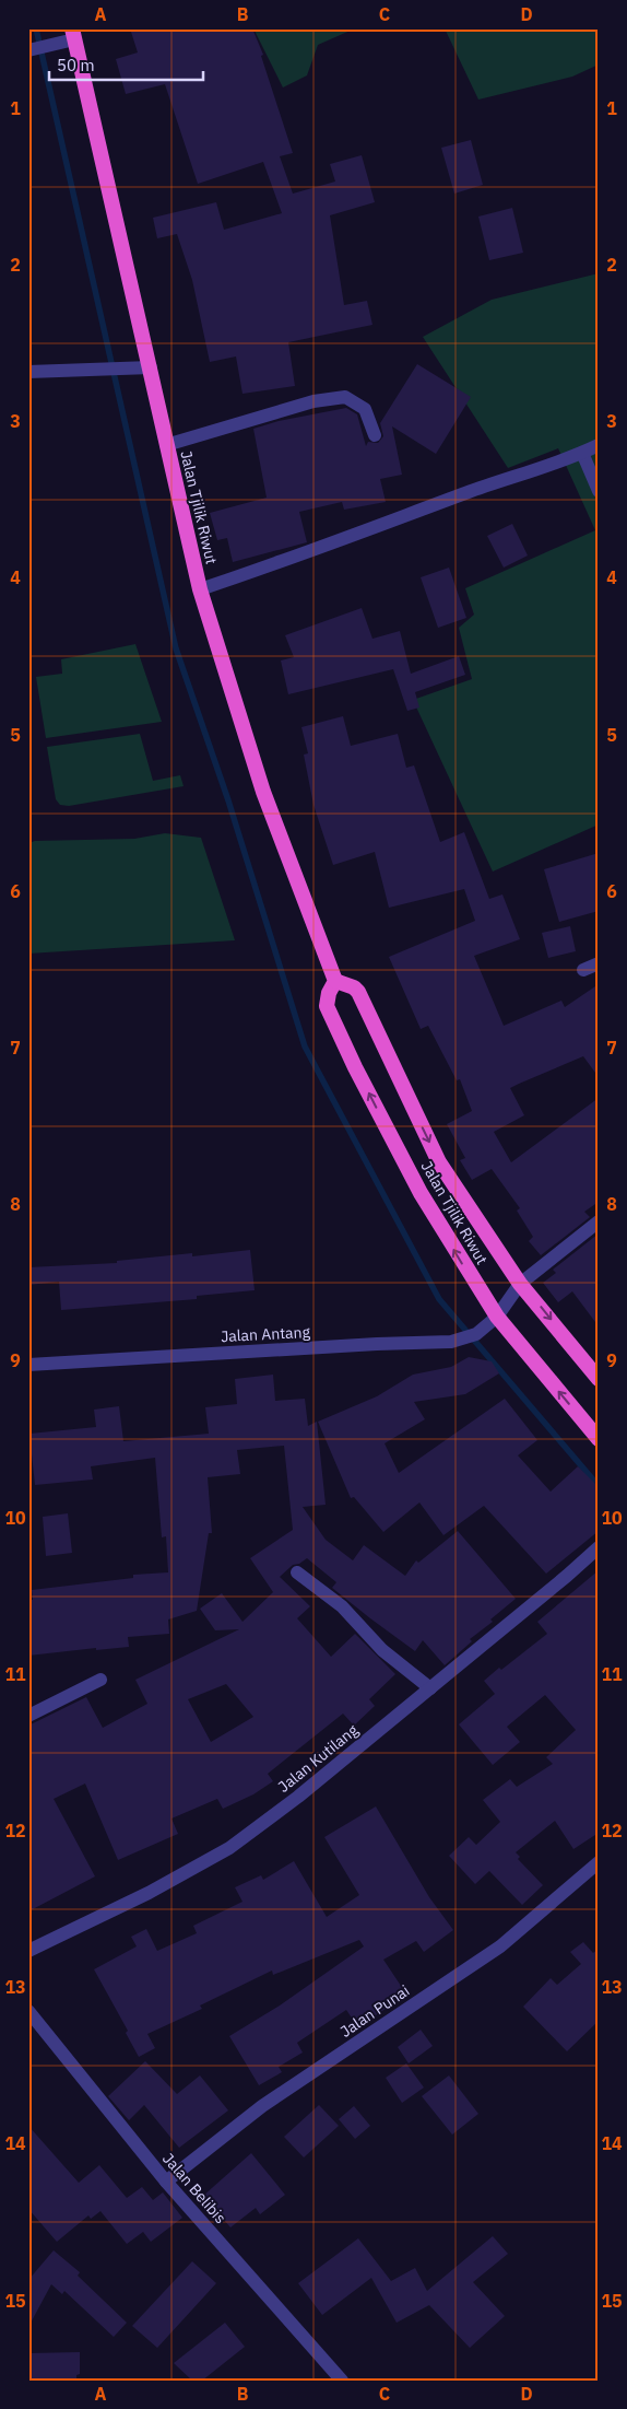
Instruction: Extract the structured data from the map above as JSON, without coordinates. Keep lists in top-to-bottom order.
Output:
{
  "streets": {
    "highway": ["Jalan Tjilik Riwut"],
    "street": [
      "Jalan Antang",
      "Jalan Kutilang",
      "Jalan Punai",
      "Jalan Belibis"
    ]
  },
  "crossings": [
    ["Jalan Tjilik Riwut", "Jalan Antang"],
    ["Jalan Punai", "Jalan Belibis"]
  ],
  "scale_bar": "50 m",
  "grid": {
    "columns": [
      "A",
      "B",
      "C",
      "D"
    ],
    "rows": [
      "1",
      "2",
      "3",
      "4",
      "5",
      "6",
      "7",
      "8",
      "9",
      "10",
      "11",
      "12",
      "13",
      "14",
      "15"
    ]
  }
}
